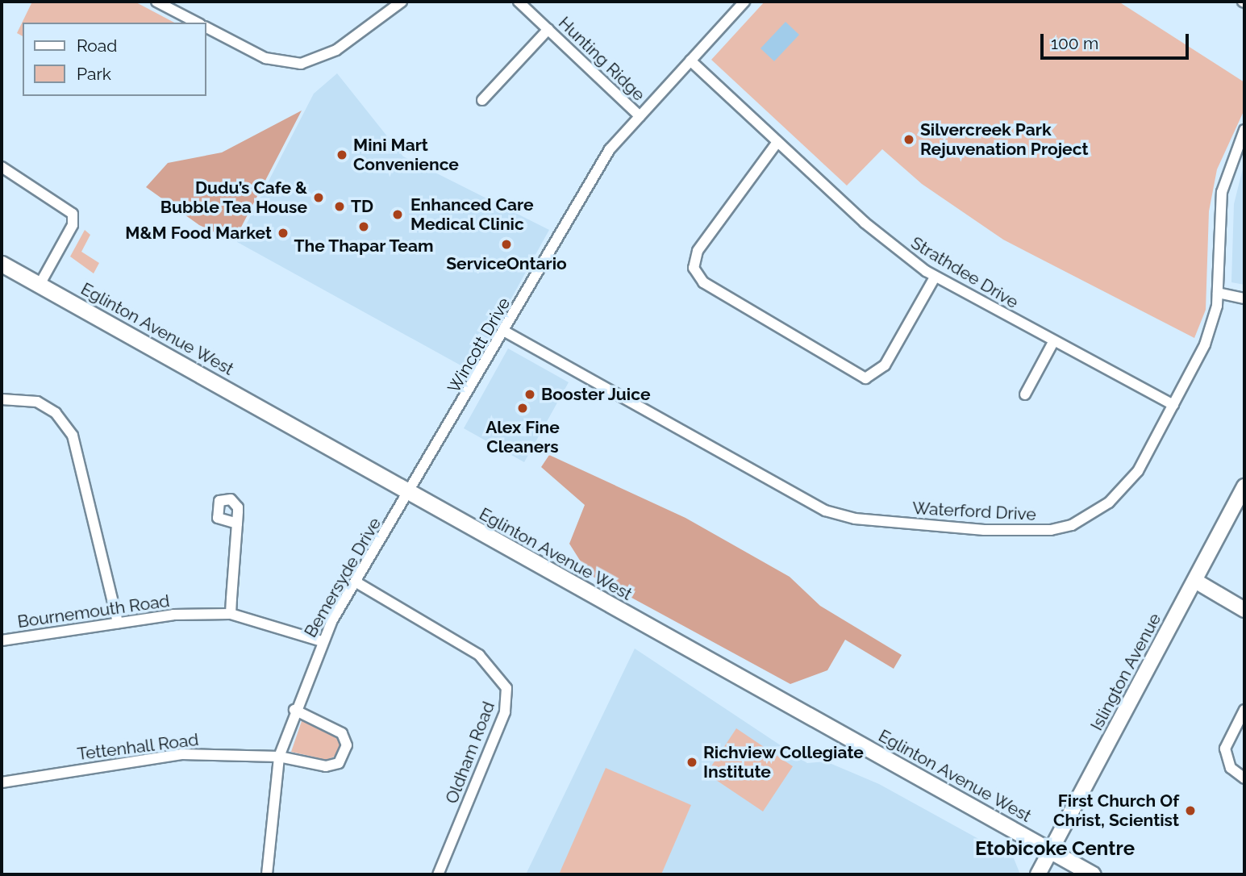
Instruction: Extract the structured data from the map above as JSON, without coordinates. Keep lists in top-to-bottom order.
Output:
{
  "streets": {
    "main road": ["Eglinton Avenue West", "Islington Avenue"],
    "street": [
      "Hunting Ridge",
      "Strathdee Drive",
      "Wincott Drive",
      "Waterford Drive",
      "Bemersyde Drive",
      "Bournemouth Road",
      "Tettenhall Road",
      "Oldham Road"
    ]
  },
  "crossings": [
    ["Hunting Ridge", "Wincott Drive"],
    ["Strathdee Drive", "Wincott Drive"],
    ["Strathdee Drive", "Waterford Drive"],
    ["Eglinton Avenue West", "Wincott Drive"],
    ["Eglinton Avenue West", "Bemersyde Drive"],
    ["Eglinton Avenue West", "Islington Avenue"],
    ["Wincott Drive", "Waterford Drive"],
    ["Wincott Drive", "Bemersyde Drive"],
    ["Bemersyde Drive", "Bournemouth Road"],
    ["Bemersyde Drive", "Tettenhall Road"],
    ["Bemersyde Drive", "Oldham Road"]
  ],
  "districts": ["Etobicoke Centre"],
  "places": [
    "Silvercreek Park Rejuvenation Project",
    "Mini Mart Convenience",
    "Dudu’s Cafe & Bubble Tea House",
    "TD",
    "Enhanced Care Medical Clinic",
    "The Thapar Team",
    "M&M Food Market",
    "ServiceOntario",
    "Booster Juice",
    "Alex Fine Cleaners",
    "Richview Collegiate Institute",
    "First Church Of Christ, Scientist"
  ],
  "legend": ["Road", "Park"],
  "scale_bar": "100 m"
}
